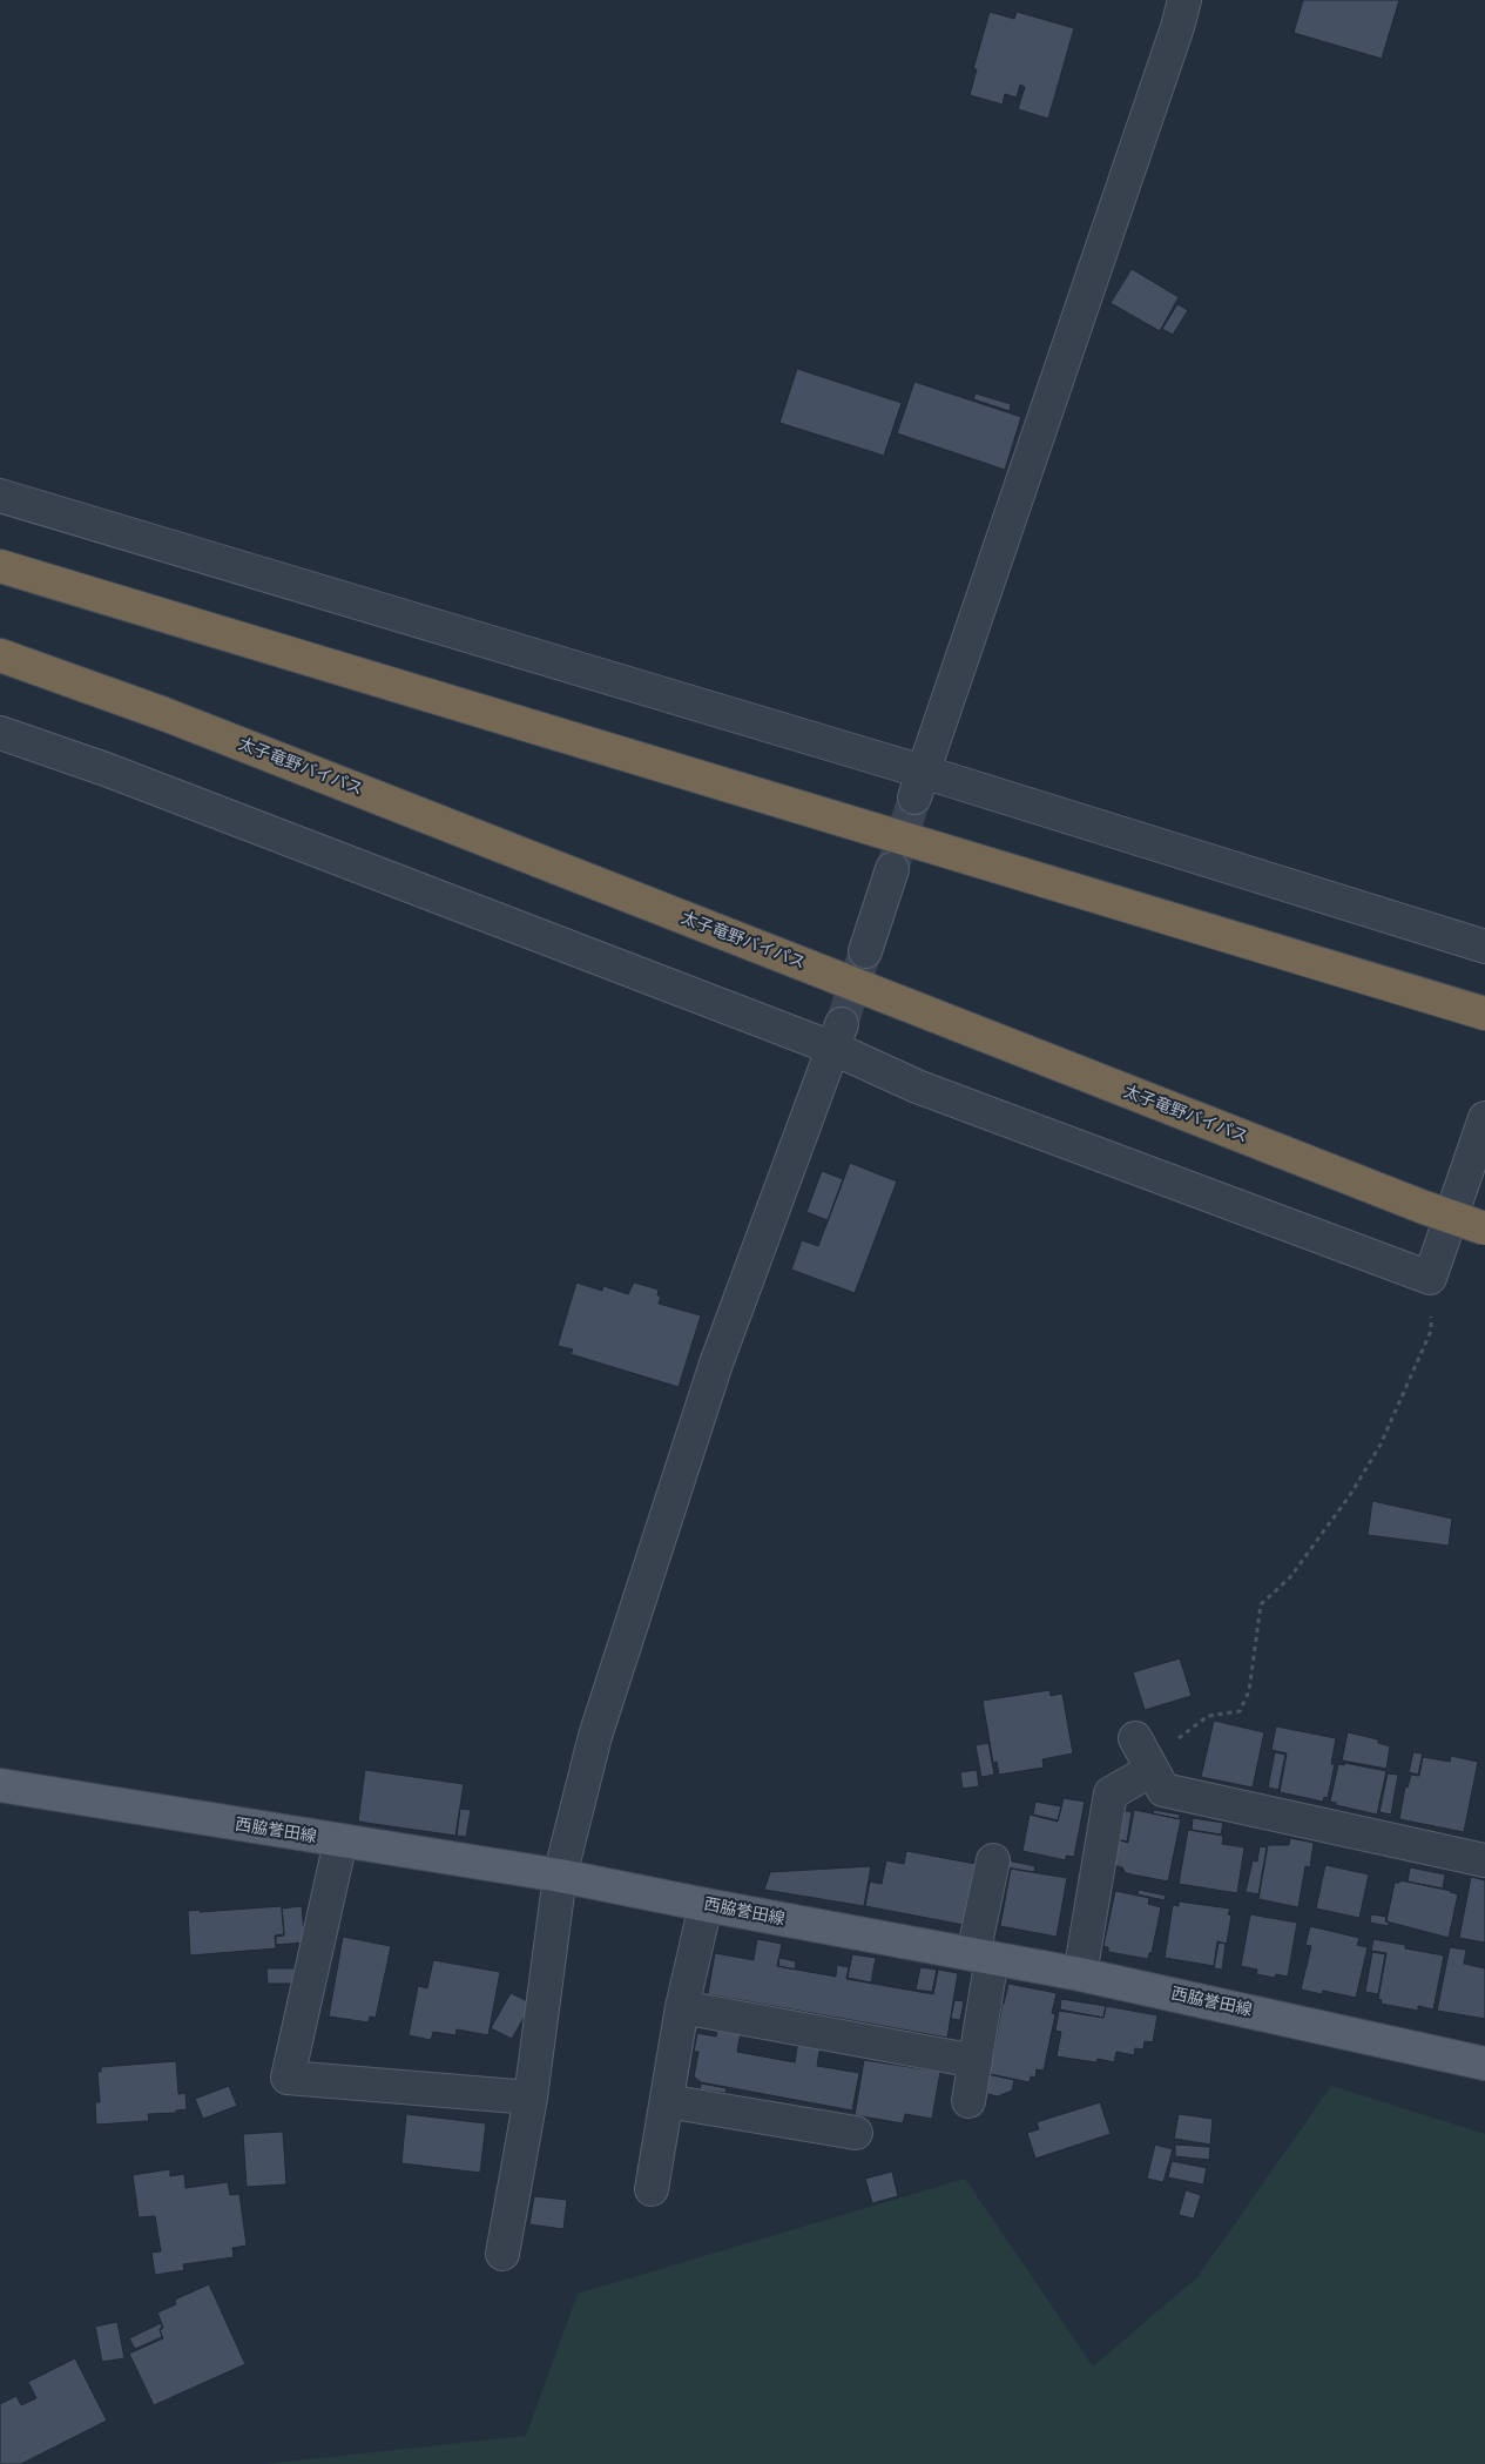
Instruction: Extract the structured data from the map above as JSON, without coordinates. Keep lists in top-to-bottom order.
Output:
{
  "streets": {
    "highway": ["太子竜野バイパス"],
    "main road": ["西脇誉田線"]
  }
}
